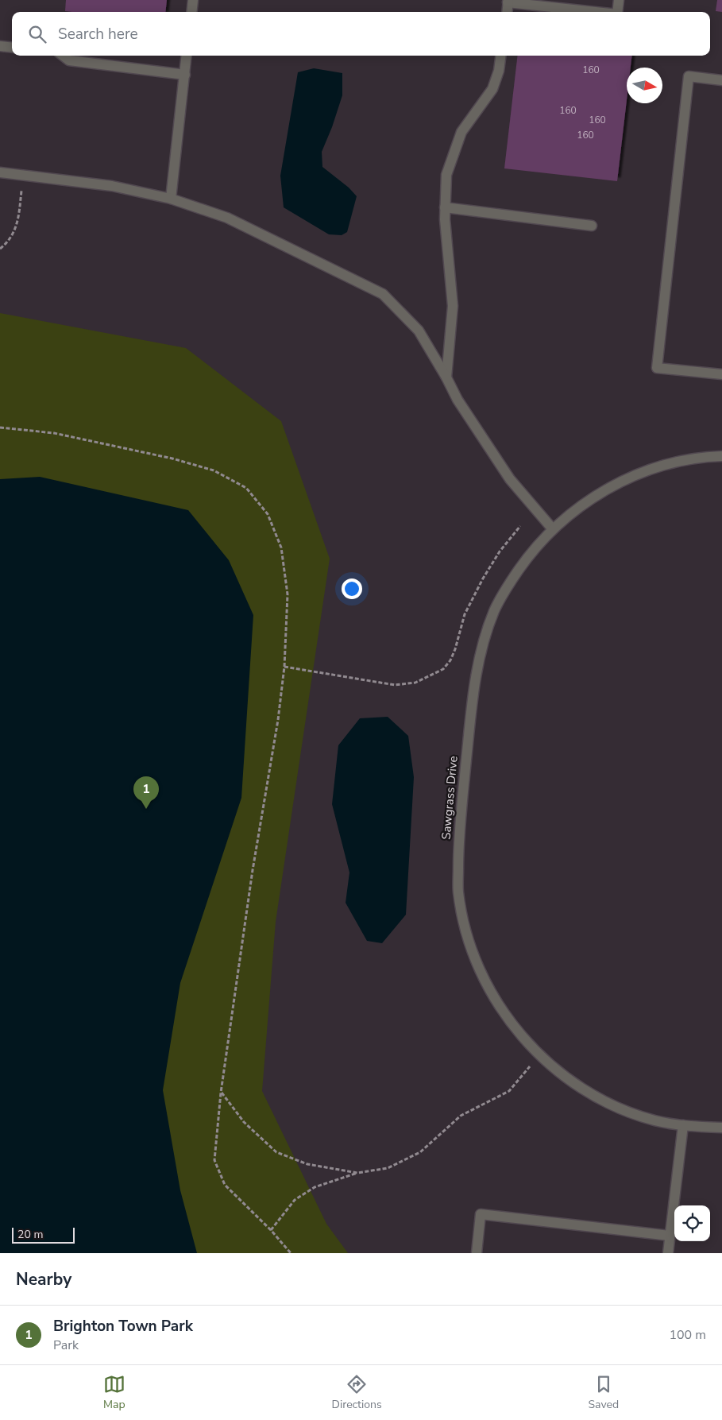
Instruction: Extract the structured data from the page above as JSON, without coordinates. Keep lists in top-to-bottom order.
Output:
{
  "streets": {
    "street": ["Sawgrass Drive"]
  },
  "house_numbers": [
    "160",
    "160",
    "160",
    "160"
  ],
  "scale_bar": "20 m",
  "north": "right",
  "page": {
    "search": "Search here",
    "pins": "1",
    "scale": "20 m",
    "heading": "Nearby",
    "list": [
      {
        "mark": "1",
        "name": "Brighton Town Park",
        "note": "Park",
        "value": "100 m"
      }
    ],
    "nav": ["Map", "Directions", "Saved"]
  }
}
